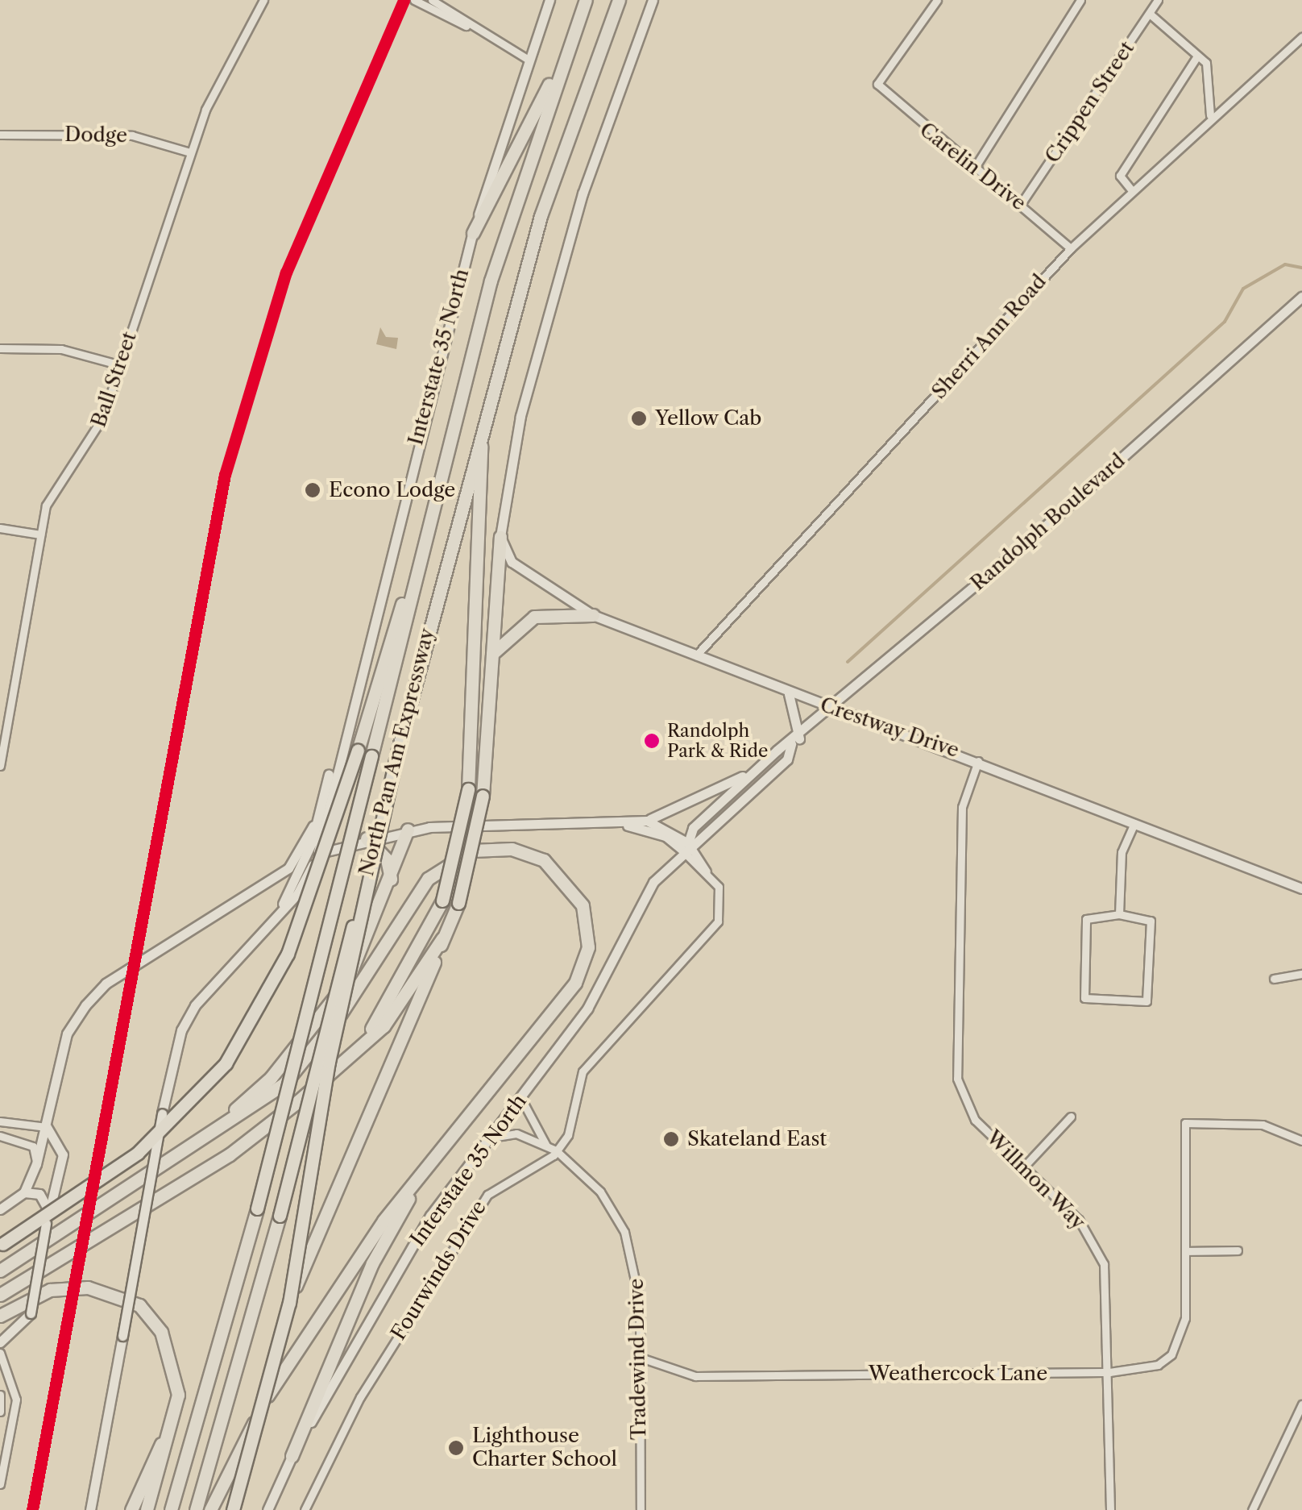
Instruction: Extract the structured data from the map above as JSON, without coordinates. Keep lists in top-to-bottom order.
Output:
{
  "streets": {
    "highway": ["North Pan Am Expressway"],
    "main road": ["Interstate 35 North", "Randolph Boulevard", "Crestway Drive"],
    "street": [
      "Crippen Street",
      "Dodge",
      "Carelin Drive",
      "Sherri Ann Road",
      "Ball Street",
      "Willmon Way",
      "Fourwinds Drive",
      "Tradewind Drive",
      "Weathercock Lane"
    ]
  },
  "crossings": [
    ["Crippen Street", "Carelin Drive"],
    ["Dodge", "Ball Street"],
    ["Carelin Drive", "Sherri Ann Road"],
    ["Sherri Ann Road", "Crestway Drive"],
    ["Interstate 35 North", "Randolph Boulevard"],
    ["Interstate 35 North", "Tradewind Drive"],
    ["Randolph Boulevard", "Crestway Drive"],
    ["Crestway Drive", "Willmon Way"],
    ["Willmon Way", "Weathercock Lane"],
    ["Fourwinds Drive", "Tradewind Drive"],
    ["Tradewind Drive", "Weathercock Lane"]
  ],
  "places": [
    "Yellow Cab",
    "Econo Lodge",
    "Randolph Park & Ride",
    "Skateland East",
    "Lighthouse Charter School"
  ]
}
